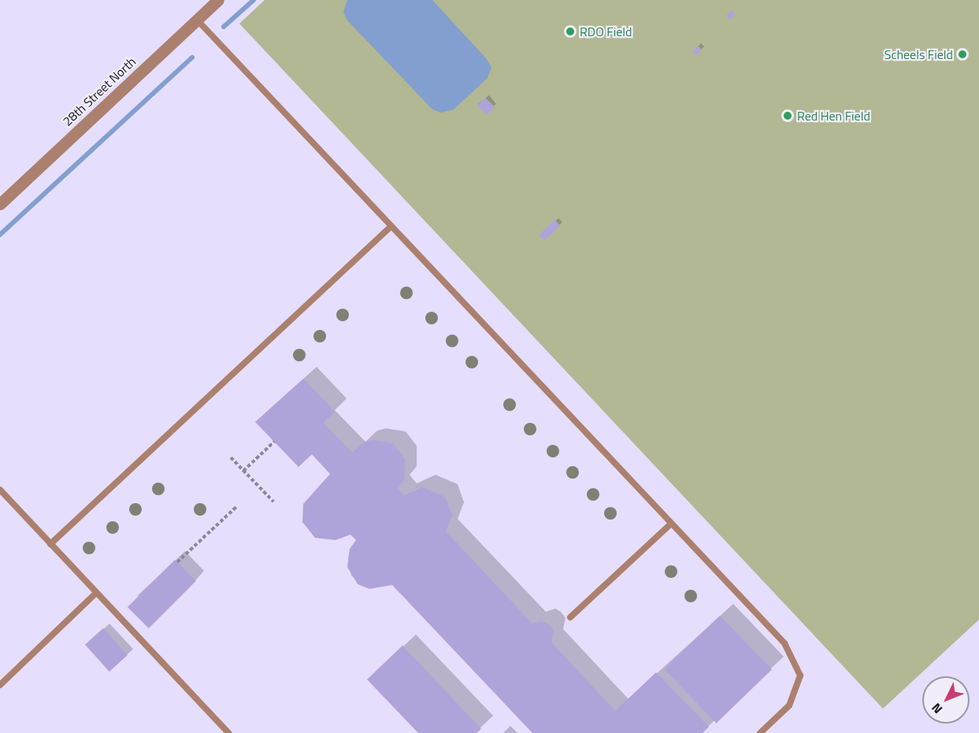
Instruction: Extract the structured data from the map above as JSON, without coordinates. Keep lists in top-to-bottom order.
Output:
{
  "streets": {
    "street": ["28th Street North"]
  },
  "places": ["RDO Field", "Scheels Field", "Red Hen Field"],
  "north": "bottom left"
}
